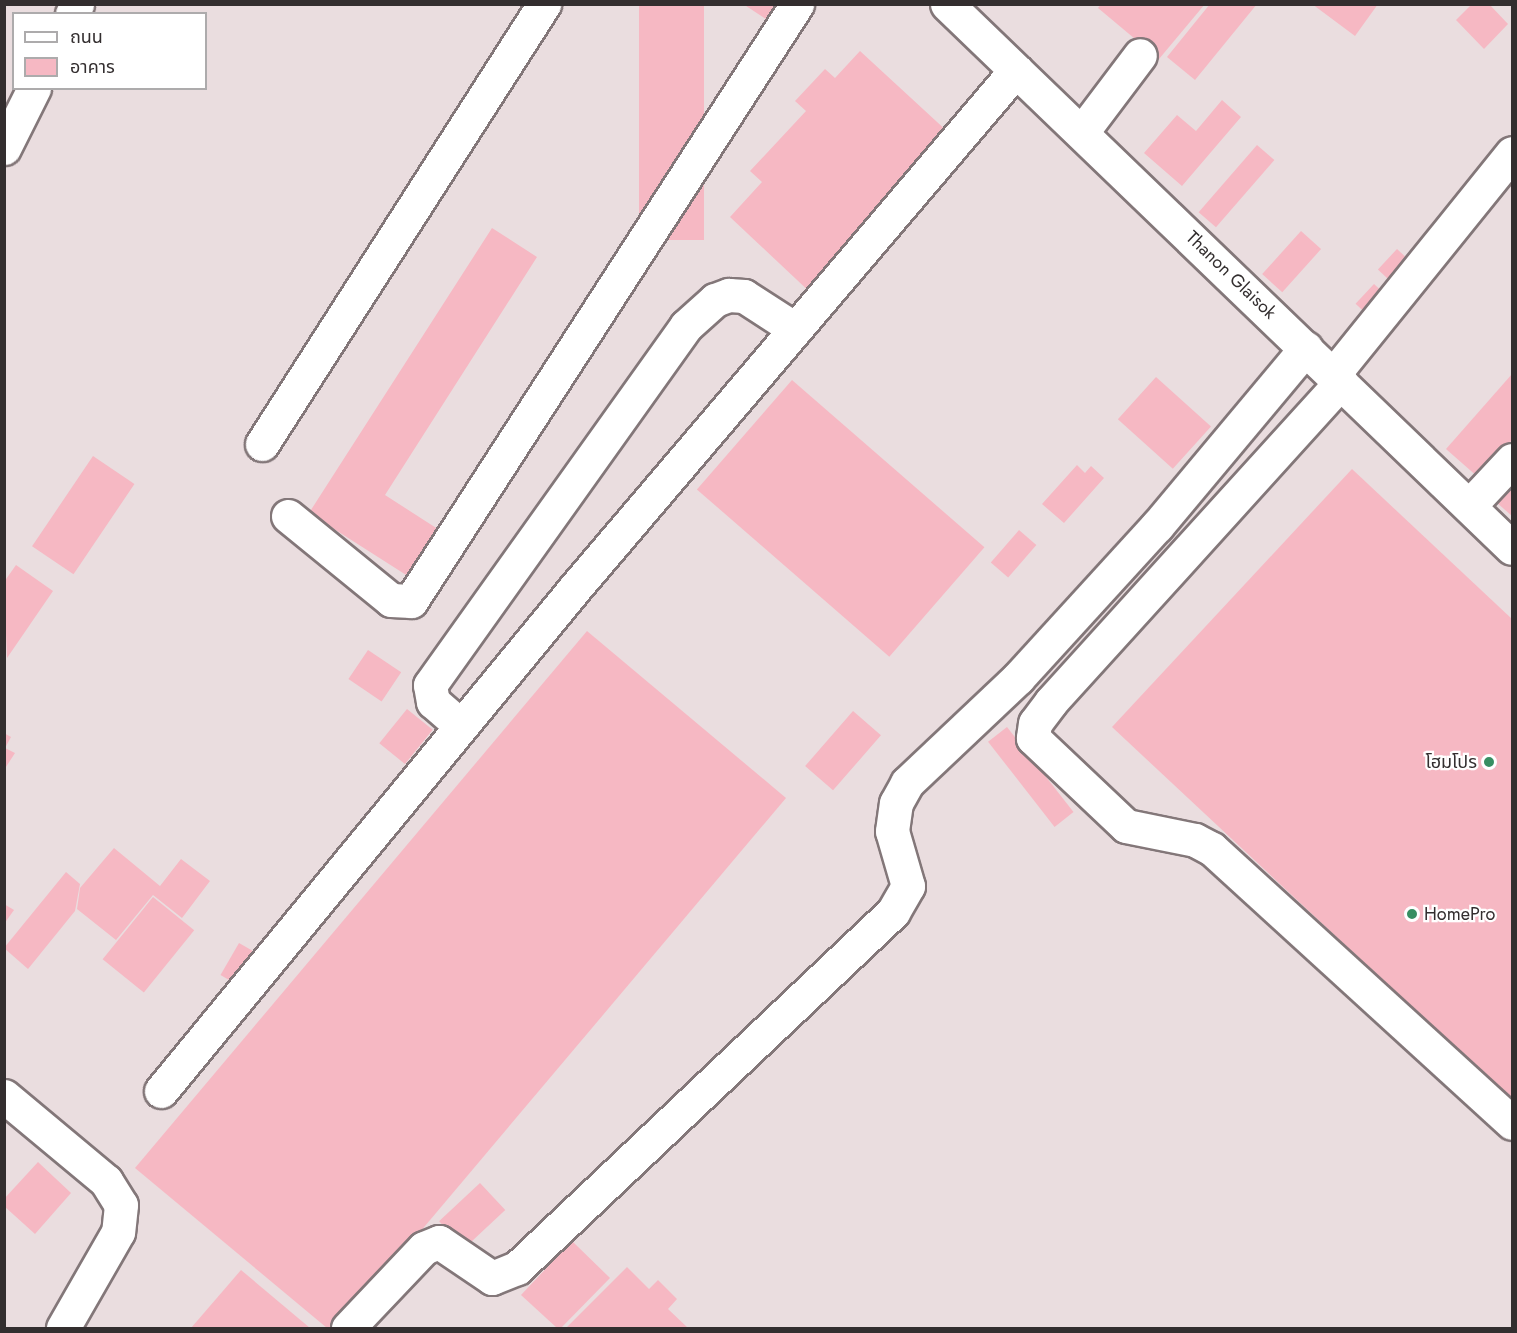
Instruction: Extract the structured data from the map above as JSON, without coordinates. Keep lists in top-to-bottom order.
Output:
{
  "streets": {
    "street": ["Thanon Glaisok"]
  },
  "places": ["โฮมโปร", "HomePro"],
  "legend": ["ถนน", "อาคาร"]
}
